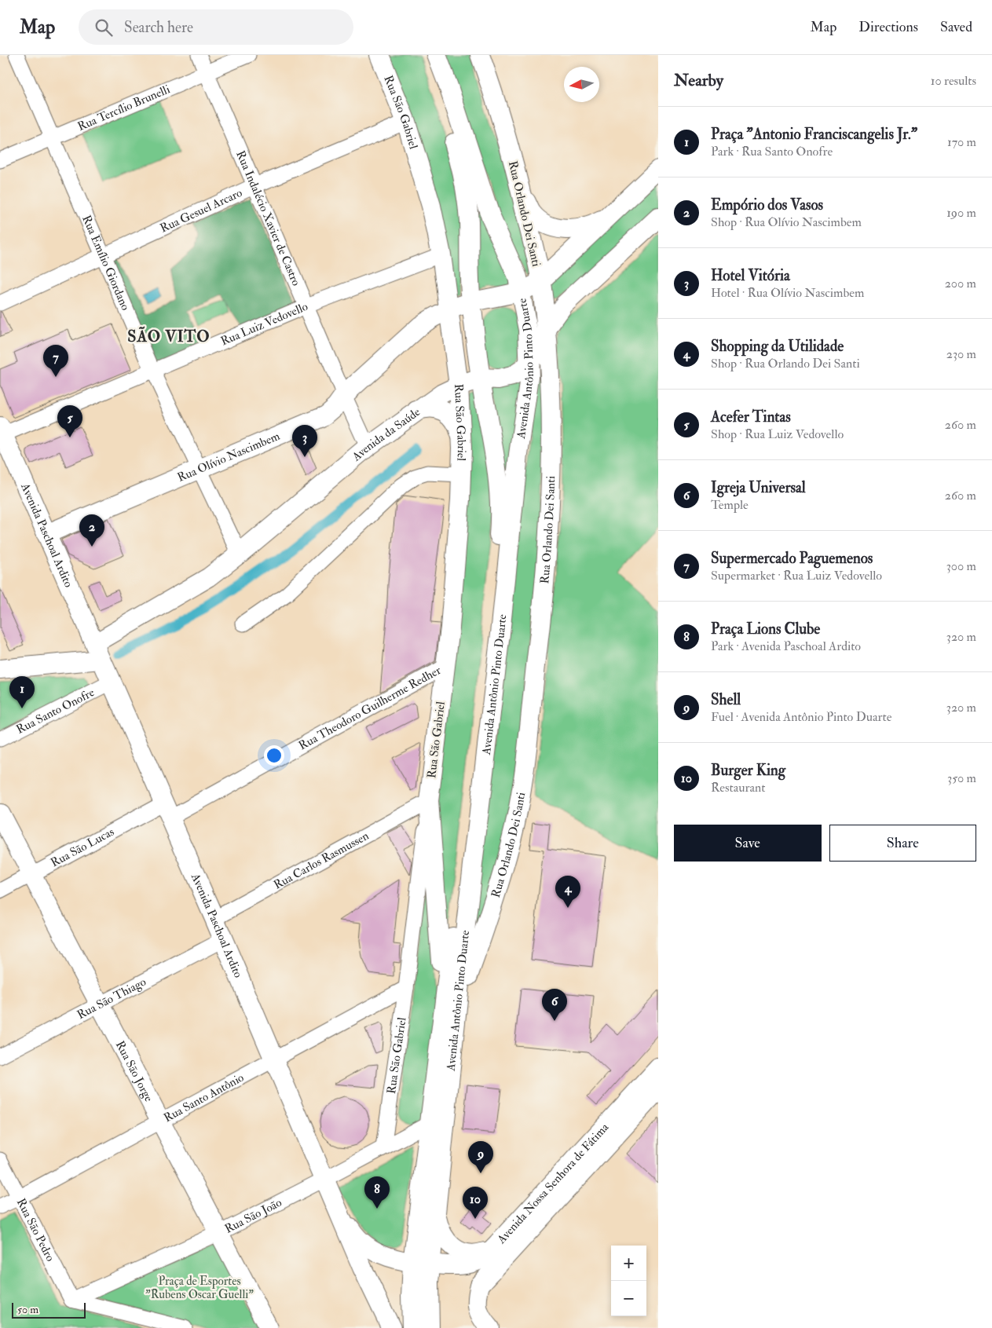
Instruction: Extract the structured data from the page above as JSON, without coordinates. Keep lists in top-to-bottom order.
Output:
{
  "streets": {
    "main road": [
      "Rua São Gabriel",
      "Rua Orlando Dei Santi",
      "Avenida Antônio Pinto Duarte",
      "Avenida da Saúde",
      "Rua Olívio Nascimbem",
      "Avenida Paschoal Ardito",
      "Rua São Jorge",
      "Avenida Nossa Senhora de Fátima"
    ],
    "street": [
      "Rua Tercílio Brunelli",
      "Rua Gesuel Arcaro",
      "Rua Indalécio Xavier de Castro",
      "Rua Emílio Giordano",
      "Rua Luiz Vedovello",
      "Rua Theodoro Guilherme Redher",
      "Rua Santo Onofre",
      "Rua São Lucas",
      "Rua Carlos Rasmussen",
      "Rua São Thiago",
      "Rua Santo Antônio",
      "Rua São João",
      "Rua São Pedro"
    ]
  },
  "crossings": [
    ["Rua Tercílio Brunelli", "Rua Indalécio Xavier de Castro"],
    ["Rua Tercílio Brunelli", "Rua Emílio Giordano"],
    ["Rua São Gabriel", "Rua Gesuel Arcaro"],
    ["Rua São Gabriel", "Rua Orlando Dei Santi"],
    ["Rua São Gabriel", "Rua Luiz Vedovello"],
    ["Rua São Gabriel", "Avenida Antônio Pinto Duarte"],
    ["Rua São Gabriel", "Avenida da Saúde"],
    ["Rua São Gabriel", "Rua Olívio Nascimbem"],
    ["Rua São Gabriel", "Rua Theodoro Guilherme Redher"],
    ["Rua São Gabriel", "Rua Carlos Rasmussen"],
    ["Rua São Gabriel", "Rua Santo Antônio"],
    ["Rua São Gabriel", "Rua São João"],
    ["Rua Gesuel Arcaro", "Rua Indalécio Xavier de Castro"],
    ["Rua Gesuel Arcaro", "Rua Emílio Giordano"],
    ["Rua Orlando Dei Santi", "Avenida Antônio Pinto Duarte"],
    ["Rua Orlando Dei Santi", "Avenida da Saúde"],
    ["Rua Indalécio Xavier de Castro", "Rua Luiz Vedovello"],
    ["Rua Indalécio Xavier de Castro", "Avenida da Saúde"],
    ["Rua Indalécio Xavier de Castro", "Rua Olívio Nascimbem"],
    ["Rua Emílio Giordano", "Rua Luiz Vedovello"],
    ["Rua Emílio Giordano", "Avenida da Saúde"],
    ["Rua Emílio Giordano", "Rua Olívio Nascimbem"],
    ["Rua Luiz Vedovello", "Avenida Paschoal Ardito"],
    ["Avenida Antônio Pinto Duarte", "Avenida da Saúde"],
    ["Avenida Antônio Pinto Duarte", "Rua Olívio Nascimbem"],
    ["Avenida Antônio Pinto Duarte", "Avenida Paschoal Ardito"],
    ["Avenida Antônio Pinto Duarte", "Avenida Nossa Senhora de Fátima"],
    ["Avenida Antônio Pinto Duarte", "Rua São João"],
    ["Avenida da Saúde", "Avenida Paschoal Ardito"],
    ["Rua Olívio Nascimbem", "Avenida Paschoal Ardito"],
    ["Avenida Paschoal Ardito", "Rua Theodoro Guilherme Redher"],
    ["Avenida Paschoal Ardito", "Rua Santo Onofre"],
    ["Avenida Paschoal Ardito", "Rua São Lucas"],
    ["Avenida Paschoal Ardito", "Rua Carlos Rasmussen"],
    ["Avenida Paschoal Ardito", "Rua São Thiago"],
    ["Avenida Paschoal Ardito", "Rua Santo Antônio"],
    ["Avenida Paschoal Ardito", "Avenida Nossa Senhora de Fátima"],
    ["Avenida Paschoal Ardito", "Rua São João"],
    ["Rua Theodoro Guilherme Redher", "Rua São Lucas"],
    ["Rua São Lucas", "Rua São Jorge"],
    ["Rua São Thiago", "Rua São Jorge"],
    ["Rua São Jorge", "Rua Santo Antônio"],
    ["Rua São Jorge", "Rua São João"],
    ["Rua Santo Antônio", "Rua São Pedro"],
    ["Rua São João", "Rua São Pedro"]
  ],
  "districts": ["SÃO VITO"],
  "parks": ["Praça de Esportes \"Rubens Oscar Guelli\""],
  "scale_bar": "50 m",
  "north": "left",
  "page": {
    "header": "Map",
    "search": "Search here",
    "nav": ["Map", "Directions", "Saved"],
    "heading": ["Nearby", "10 results"],
    "list": [
      {
        "mark": "1",
        "name": "Praça \"Antonio Franciscangelis Jr.\"",
        "note": "Park · Rua Santo Onofre",
        "value": "170 m"
      },
      {
        "mark": "2",
        "name": "Empório dos Vasos",
        "note": "Shop · Rua Olívio Nascimbem",
        "value": "190 m"
      },
      {
        "mark": "3",
        "name": "Hotel Vitória",
        "note": "Hotel · Rua Olívio Nascimbem",
        "value": "200 m"
      },
      {
        "mark": "4",
        "name": "Shopping da Utilidade",
        "note": "Shop · Rua Orlando Dei Santi",
        "value": "230 m"
      },
      {
        "mark": "5",
        "name": "Acefer Tintas",
        "note": "Shop · Rua Luiz Vedovello",
        "value": "260 m"
      },
      {
        "mark": "6",
        "name": "Igreja Universal",
        "note": "Temple",
        "value": "260 m"
      },
      {
        "mark": "7",
        "name": "Supermercado Paguemenos",
        "note": "Supermarket · Rua Luiz Vedovello",
        "value": "300 m"
      },
      {
        "mark": "8",
        "name": "Praça Lions Clube",
        "note": "Park · Avenida Paschoal Ardito",
        "value": "320 m"
      },
      {
        "mark": "9",
        "name": "Shell",
        "note": "Fuel · Avenida Antônio Pinto Duarte",
        "value": "320 m"
      },
      {
        "mark": "10",
        "name": "Burger King",
        "note": "Restaurant",
        "value": "350 m"
      }
    ],
    "pins": [
      "7",
      "5",
      "3",
      "2",
      "1",
      "4",
      "6",
      "9",
      "8",
      "10"
    ],
    "buttons": ["Save", "Share"],
    "map_buttons": ["+", "−"],
    "scale": "50 m"
  }
}
